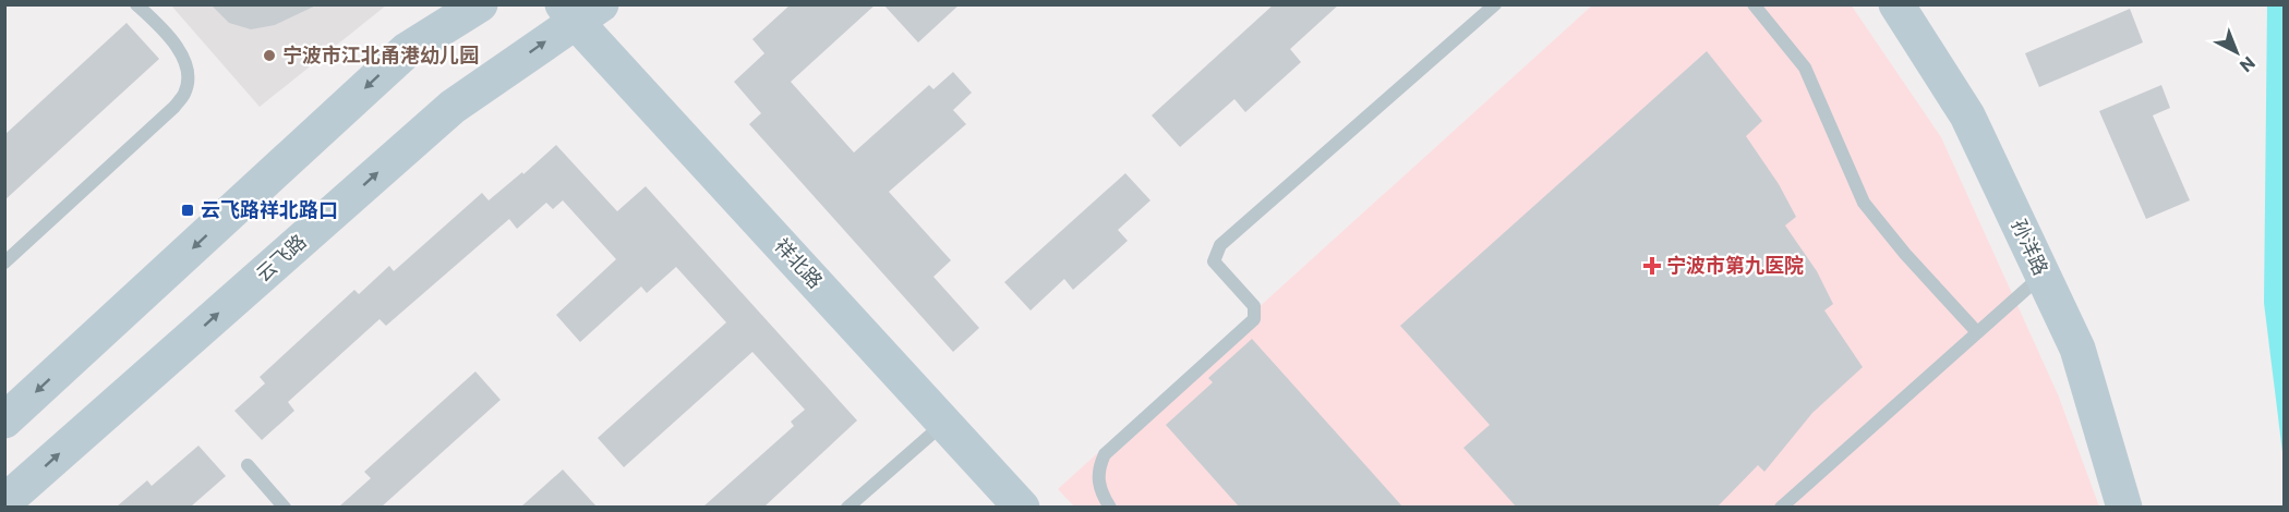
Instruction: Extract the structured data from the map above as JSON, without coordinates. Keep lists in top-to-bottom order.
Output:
{
  "streets": {
    "main road": ["孙洋路", "云飞路", "祥北路"]
  },
  "crossings": [
    ["云飞路", "祥北路"]
  ],
  "places": {
    "other": ["宁波市江北甬港幼儿园"],
    "transit": ["云飞路祥北路口"],
    "health": ["宁波市第九医院"]
  },
  "north": "bottom right"
}
